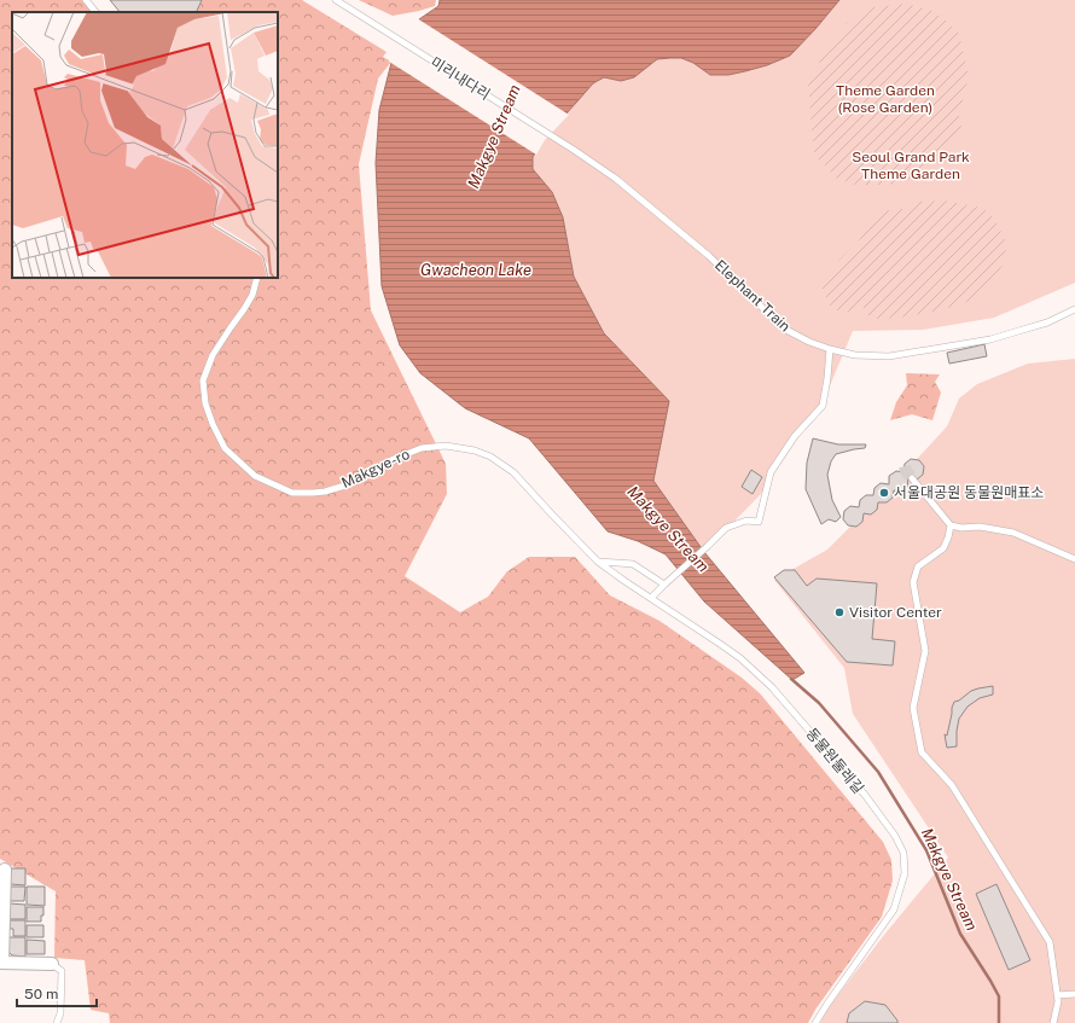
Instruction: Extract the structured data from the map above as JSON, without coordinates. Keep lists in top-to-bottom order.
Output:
{
  "streets": {
    "lane": [
      "미리내다리",
      "Elephant Train",
      "Makgye-ro",
      "동물원둘레길"
    ]
  },
  "crossings": [
    ["미리내다리", "Elephant Train"],
    ["Makgye-ro", "동물원둘레길"]
  ],
  "water": ["Makgye Stream", "Gwacheon Lake"],
  "parks": ["Theme Garden (Rose Garden)", "Seoul Grand Park Theme Garden"],
  "places": ["서울대공원 동물원매표소", "Visitor Center"],
  "scale_bar": "50 m"
}
